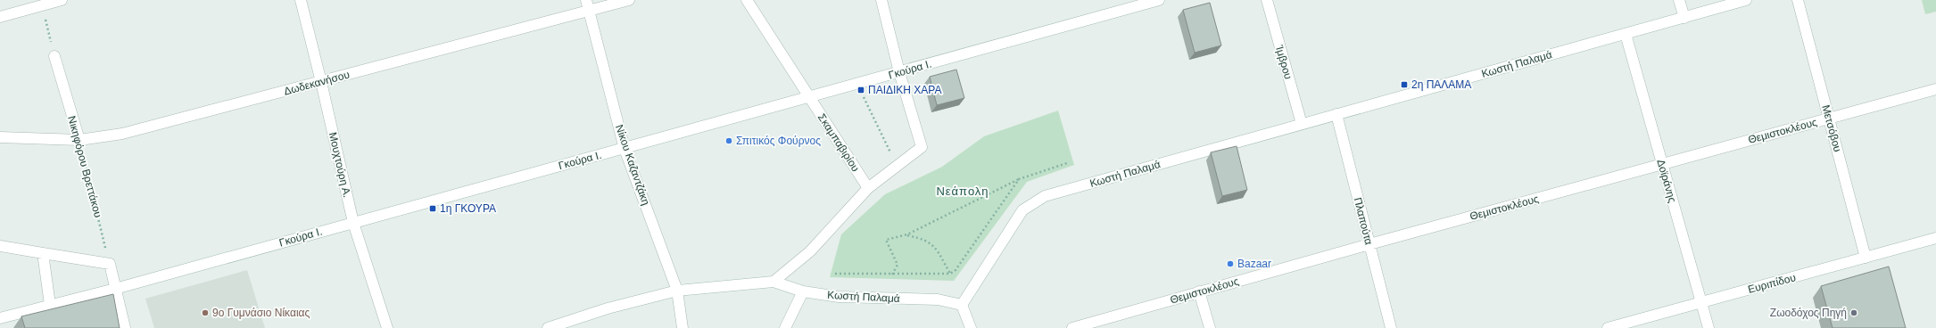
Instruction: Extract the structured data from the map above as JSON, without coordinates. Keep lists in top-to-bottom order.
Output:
{
  "streets": {
    "street": [
      "Ίμβρου",
      "Κωστή Παλαμά",
      "Γκούρα Ι.",
      "Δωδεκανήσου",
      "Μετσόβου",
      "Θεμιστοκλέους",
      "Σκαμπαβιρίου",
      "Μουχτούρη Α.",
      "Νίκου Καζαντζάκη",
      "Νικηφόρου Βρεττάκου",
      "Δοϊράνης",
      "Πλαπούτα",
      "Ευριπίδου"
    ]
  },
  "crossings": [
    ["Ίμβρου", "Κωστή Παλαμά"],
    ["Κωστή Παλαμά", "Νίκου Καζαντζάκη"],
    ["Κωστή Παλαμά", "Δοϊράνης"],
    ["Κωστή Παλαμά", "Πλαπούτα"],
    ["Γκούρα Ι.", "Σκαμπαβιρίου"],
    ["Γκούρα Ι.", "Μουχτούρη Α."],
    ["Γκούρα Ι.", "Νίκου Καζαντζάκη"],
    ["Δωδεκανήσου", "Μουχτούρη Α."],
    ["Δωδεκανήσου", "Νίκου Καζαντζάκη"],
    ["Δωδεκανήσου", "Νικηφόρου Βρεττάκου"],
    ["Μετσόβου", "Θεμιστοκλέους"],
    ["Μετσόβου", "Ευριπίδου"],
    ["Θεμιστοκλέους", "Δοϊράνης"],
    ["Θεμιστοκλέους", "Πλαπούτα"],
    ["Δοϊράνης", "Ευριπίδου"]
  ],
  "districts": ["Νεάπολη"],
  "places": {
    "transit": ["2η ΠΑΛΑΜΑ", "ΠΑΙΔΙΚΗ ΧΑΡΑ", "1η ΓΚΟΥΡΑ"],
    "other": [
      "Σπιτικός Φούρνος",
      "Bazaar",
      "9ο Γυμνάσιο Νίκαιας",
      "Ζωοδόχος Πηγή"
    ]
  }
}
